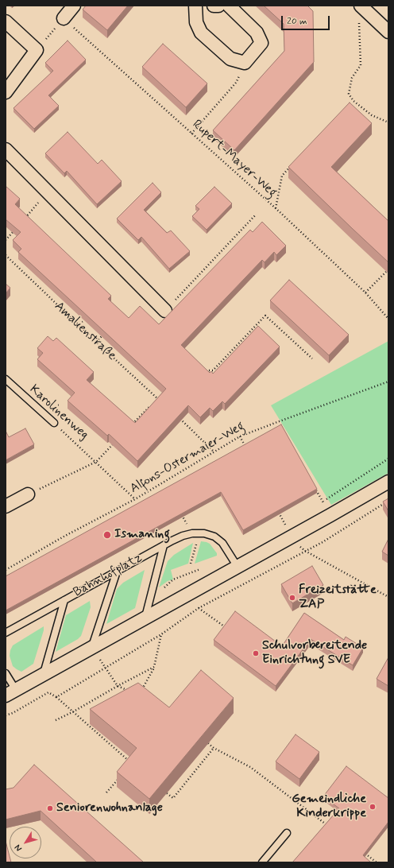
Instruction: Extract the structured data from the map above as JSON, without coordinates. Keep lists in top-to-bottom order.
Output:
{
  "streets": {
    "lane": ["Karolinenweg", "Bahnhofplatz"],
    "path": ["Rupert-Mayer-Weg", "Amalienstraße", "Alfons-Ostermaier-Weg"]
  },
  "crossings": [
    ["Karolinenweg", "Alfons-Ostermaier-Weg"]
  ],
  "places": [
    "Ismaning",
    "Freizeitstätte ZAP",
    "Schulvorbereitende Einrichtung SVE",
    "Gemeindliche Kinderkrippe",
    "Seniorenwohnanlage"
  ],
  "scale_bar": "20 m",
  "north": "bottom left"
}
